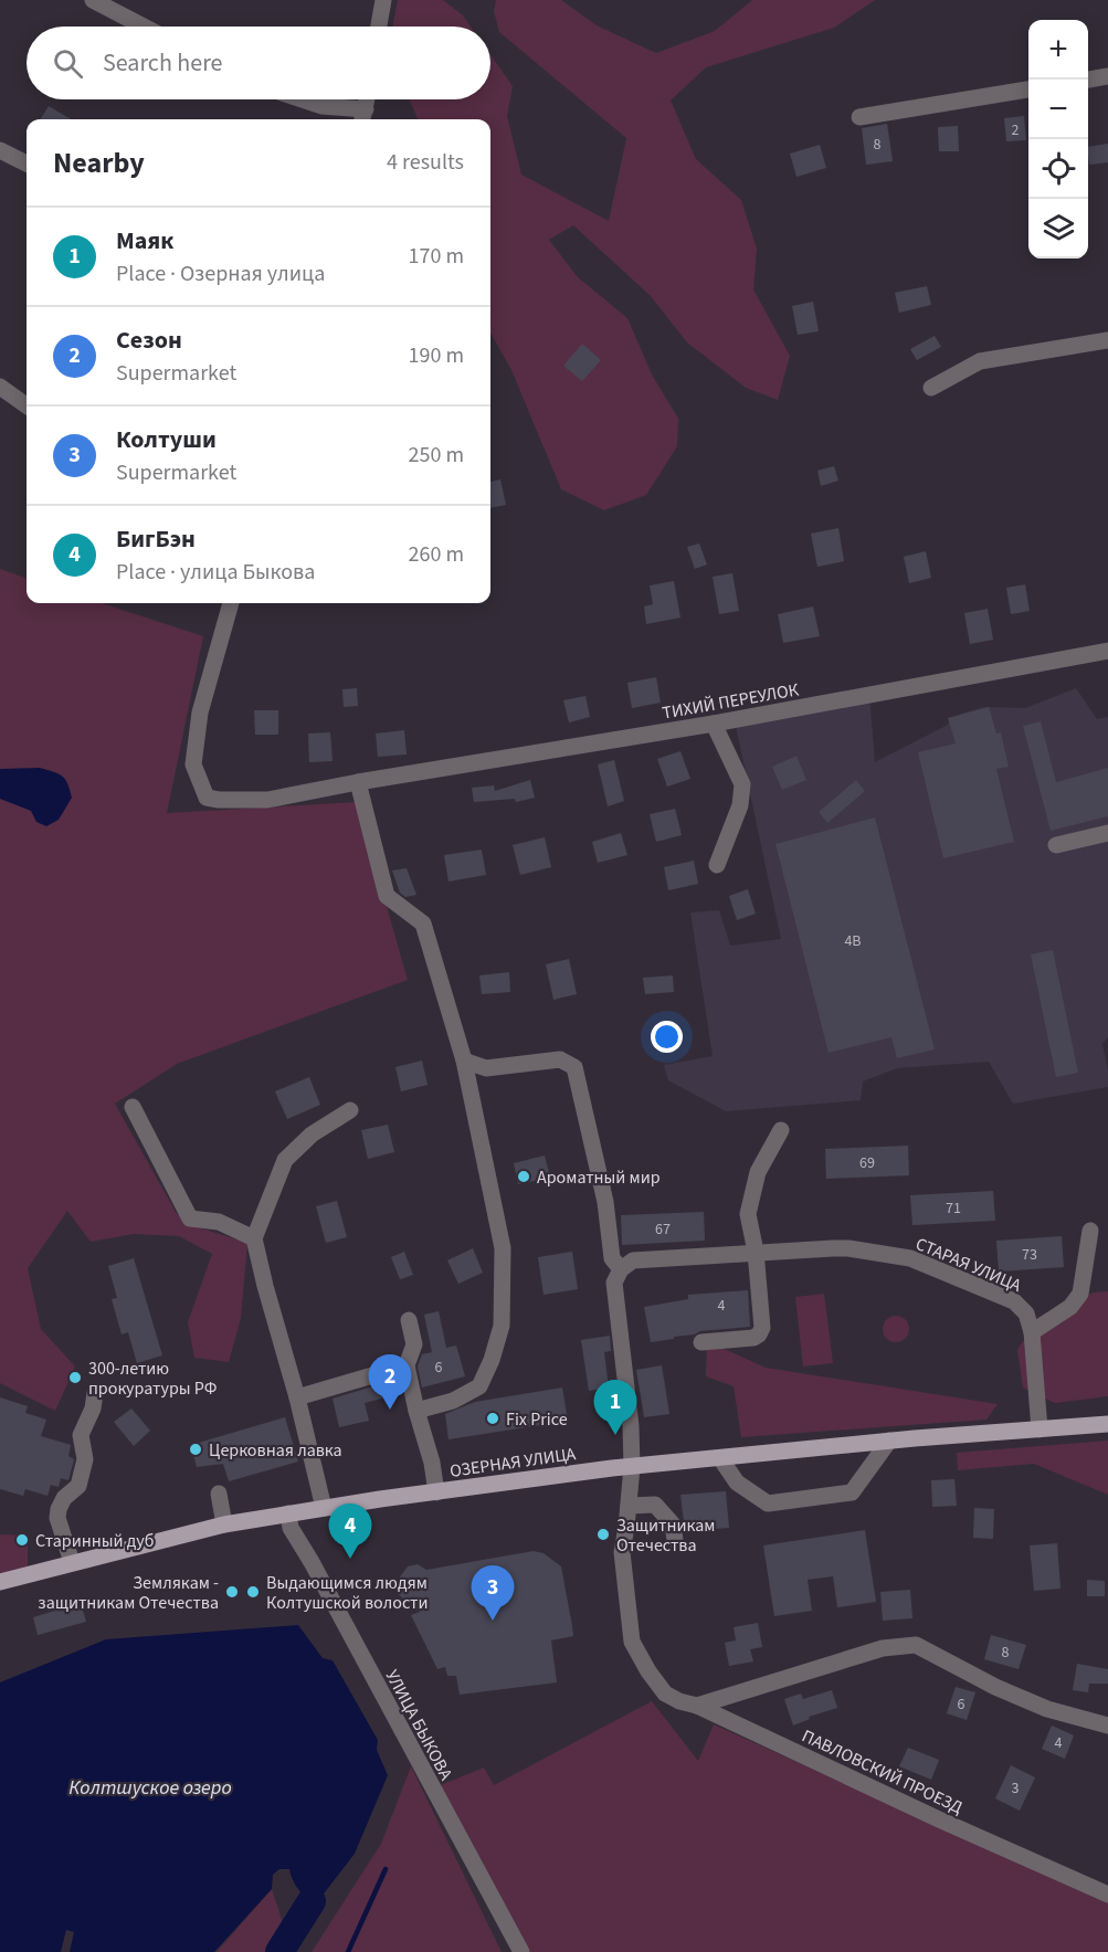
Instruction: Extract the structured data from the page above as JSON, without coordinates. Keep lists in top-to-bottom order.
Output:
{
  "streets": {
    "main road": ["ОЗЕРНАЯ УЛИЦА"],
    "street": [
      "ТИХИЙ ПЕРЕУЛОК",
      "СТАРАЯ УЛИЦА",
      "УЛИЦА БЫКОВА",
      "ПАВЛОВСКИЙ ПРОЕЗД"
    ]
  },
  "crossings": [
    ["СТАРАЯ УЛИЦА", "ОЗЕРНАЯ УЛИЦА"],
    ["СТАРАЯ УЛИЦА", "ПАВЛОВСКИЙ ПРОЕЗД"],
    ["ОЗЕРНАЯ УЛИЦА", "УЛИЦА БЫКОВА"],
    ["ОЗЕРНАЯ УЛИЦА", "ПАВЛОВСКИЙ ПРОЕЗД"]
  ],
  "water": ["Колтшуское озеро"],
  "places": [
    "Ароматный мир",
    "300-летию прокуратуры РФ",
    "Fix Price",
    "Церковная лавка",
    "Защитникам Отечества",
    "Старинный дуб",
    "Землякам - защитникам Отечества",
    "Выдающимся людям Колтушской волости"
  ],
  "house_numbers": [
    "2",
    "8",
    "4В",
    "69",
    "71",
    "67",
    "73",
    "4",
    "6",
    "8",
    "6",
    "4",
    "3"
  ],
  "page": {
    "map_buttons": ["+", "−"],
    "search": "Search here",
    "heading": ["Nearby", "4 results"],
    "list": [
      {
        "mark": "1",
        "name": "Маяк",
        "note": "Place · Озерная улица",
        "value": "170 m"
      },
      {
        "mark": "2",
        "name": "Сезон",
        "note": "Supermarket",
        "value": "190 m"
      },
      {
        "mark": "3",
        "name": "Колтуши",
        "note": "Supermarket",
        "value": "250 m"
      },
      {
        "mark": "4",
        "name": "БигБэн",
        "note": "Place · улица Быкова",
        "value": "260 m"
      }
    ],
    "pins": [
      "2",
      "1",
      "4",
      "3"
    ]
  }
}
